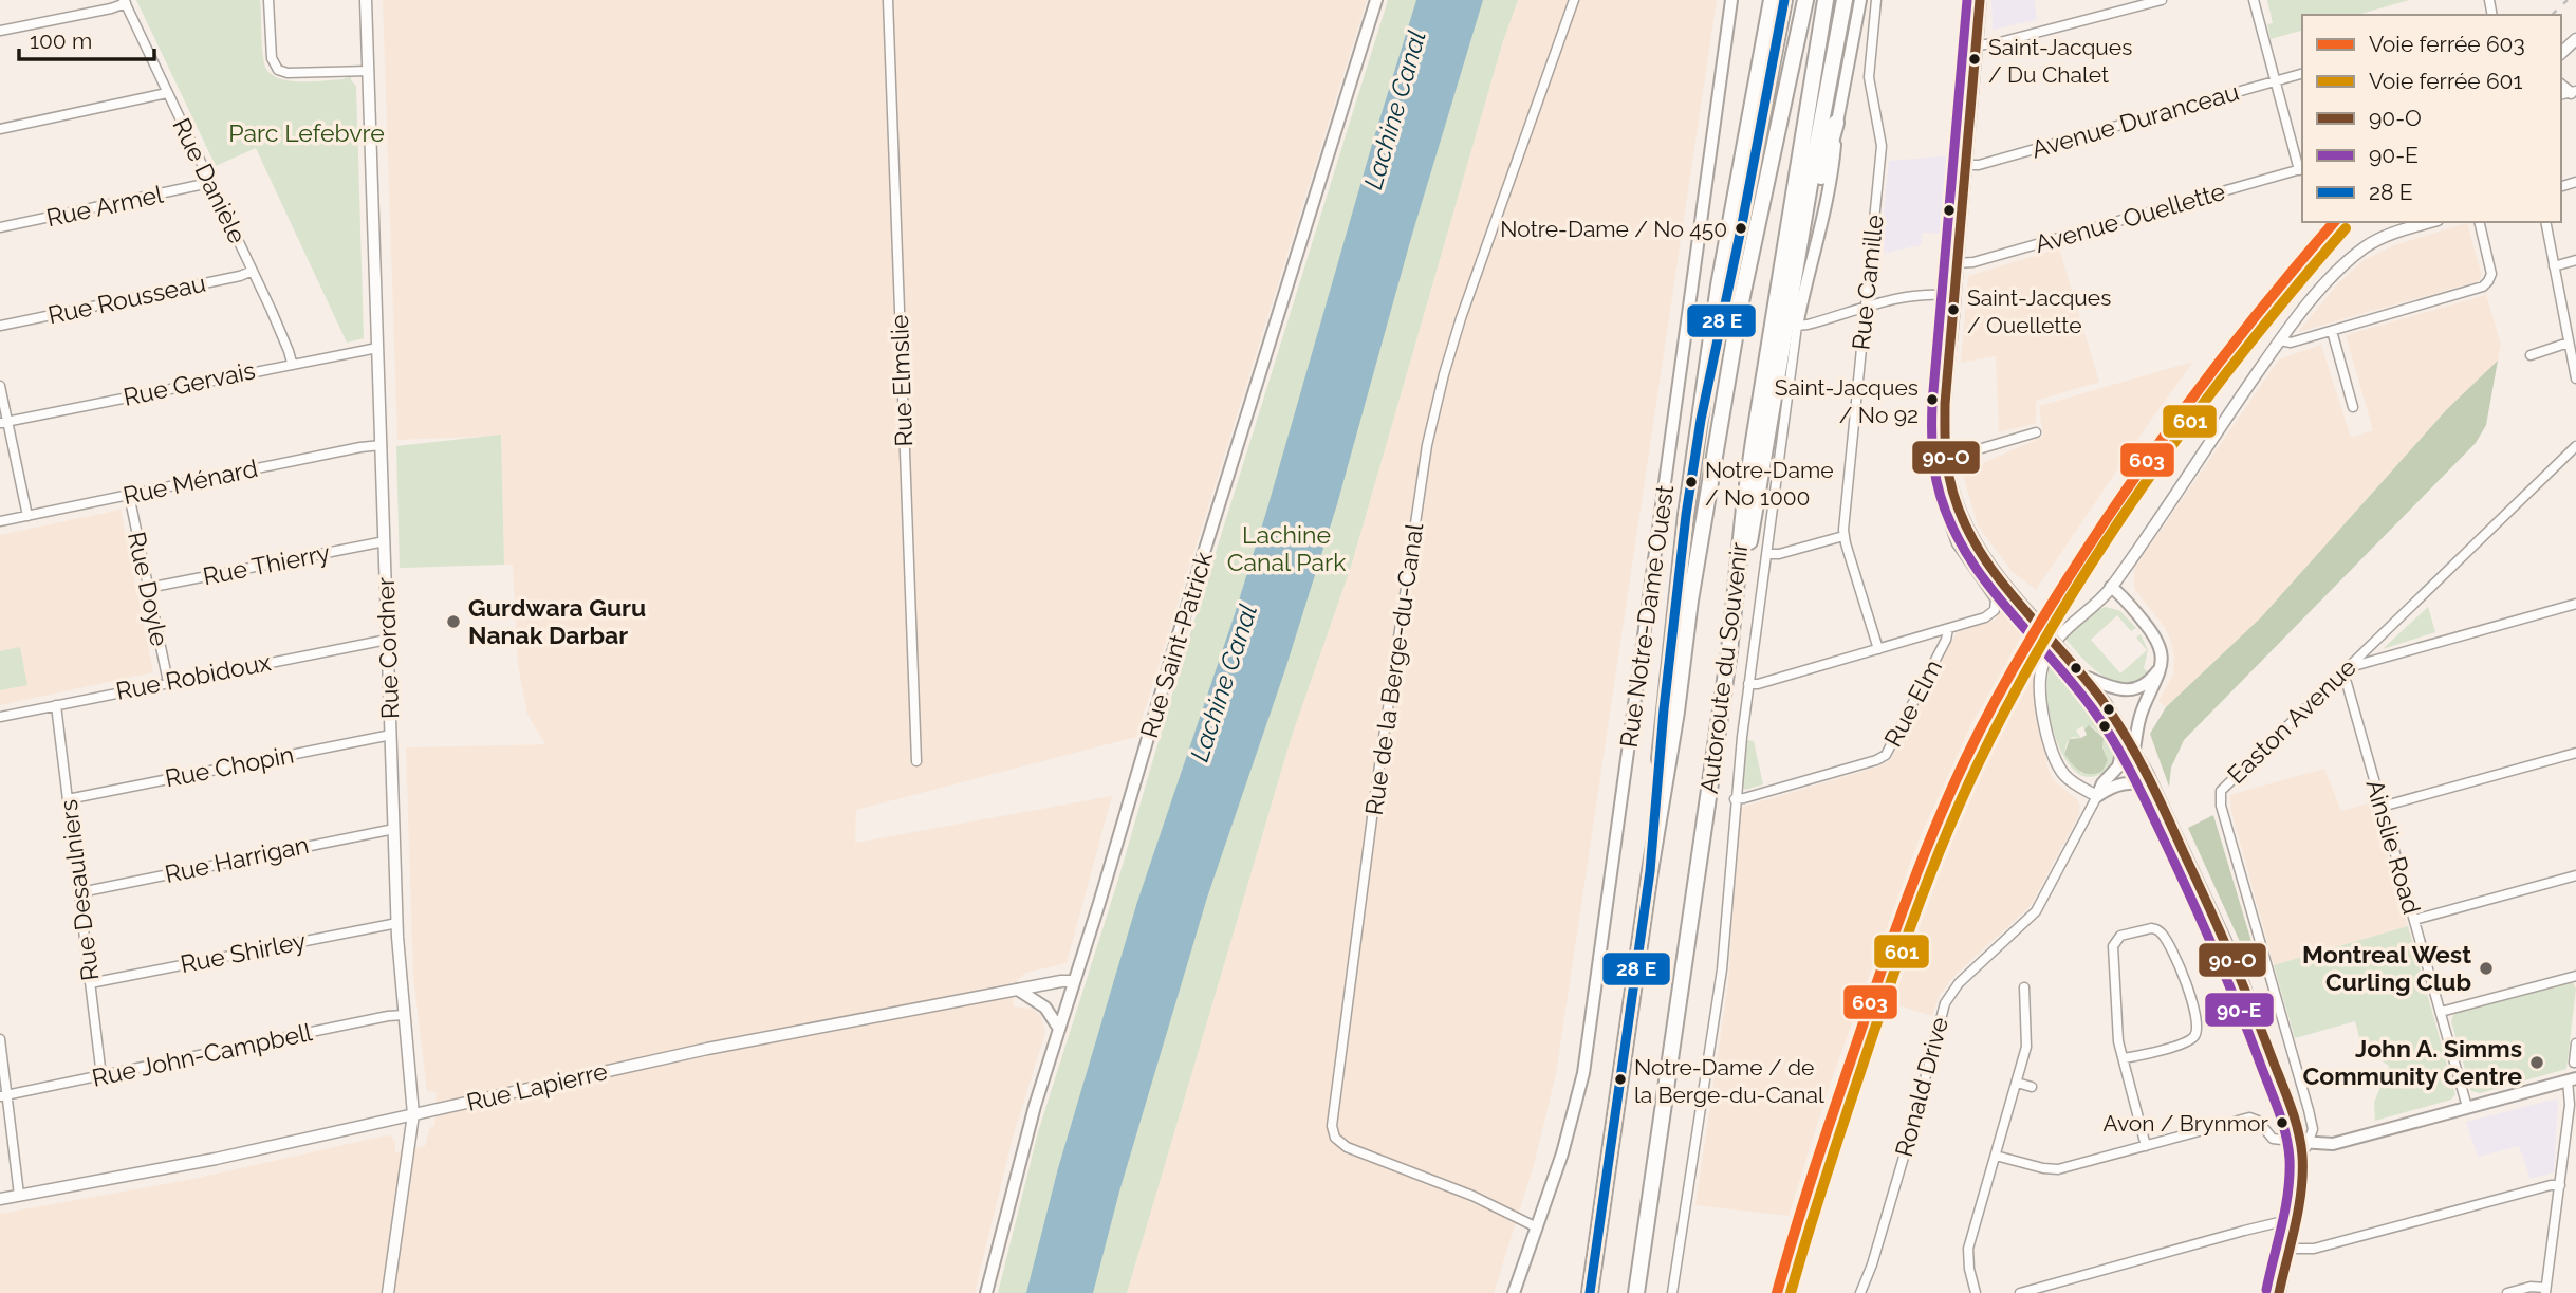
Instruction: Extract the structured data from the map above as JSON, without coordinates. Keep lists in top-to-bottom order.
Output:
{
  "streets": {
    "highway": ["Autoroute du Souvenir"],
    "main road": ["Rue Notre-Dame Ouest", "Rue Saint-Patrick"],
    "street": [
      "Avenue Duranceau",
      "Rue Danièle",
      "Rue Armel",
      "Avenue Ouellette",
      "Rue Camille",
      "Rue Rousseau",
      "Rue Elmslie",
      "Rue Gervais",
      "Rue Ménard",
      "Rue Thierry",
      "Rue Doyle",
      "Rue Cordner",
      "Rue de la Berge-du-Canal",
      "Rue Robidoux",
      "Rue Elm",
      "Easton Avenue",
      "Rue Chopin",
      "Ainslie Road",
      "Rue Harrigan",
      "Rue Desaulniers",
      "Rue Shirley",
      "Rue John-Campbell",
      "Rue Lapierre",
      "Ronald Drive"
    ]
  },
  "crossings": [
    ["Rue Danièle", "Rue Armel"],
    ["Rue Danièle", "Rue Rousseau"],
    ["Rue Danièle", "Rue Gervais"],
    ["Rue Gervais", "Rue Cordner"],
    ["Rue Ménard", "Rue Doyle"],
    ["Rue Ménard", "Rue Cordner"],
    ["Rue Thierry", "Rue Doyle"],
    ["Rue Thierry", "Rue Cordner"],
    ["Rue Doyle", "Rue Robidoux"],
    ["Rue Notre-Dame Ouest", "Rue de la Berge-du-Canal"],
    ["Rue Saint-Patrick", "Rue Lapierre"],
    ["Rue Cordner", "Rue Robidoux"],
    ["Rue Cordner", "Rue Chopin"],
    ["Rue Cordner", "Rue Harrigan"],
    ["Rue Cordner", "Rue Shirley"],
    ["Rue Cordner", "Rue John-Campbell"],
    ["Rue Cordner", "Rue Lapierre"],
    ["Rue Robidoux", "Rue Desaulniers"],
    ["Easton Avenue", "Ainslie Road"],
    ["Rue Chopin", "Rue Desaulniers"],
    ["Rue Harrigan", "Rue Desaulniers"],
    ["Rue Desaulniers", "Rue Shirley"],
    ["Rue Desaulniers", "Rue John-Campbell"]
  ],
  "water": ["Lachine Canal"],
  "parks": ["Parc Lefebvre", "Lachine Canal Park"],
  "places": [
    "Saint-Jacques / Du Chalet",
    "Notre-Dame / No 450",
    "Saint-Jacques / Ouellette",
    "Saint-Jacques / No 92",
    "Notre-Dame / No 1000",
    "Gurdwara Guru Nanak Darbar",
    "Montreal West Curling Club",
    "John A. Simms Community Centre",
    "Notre-Dame / de la Berge-du-Canal",
    "Avon / Brynmor"
  ],
  "lines": [
    "transit line 90-O",
    "transit line 90-E",
    "rail line 603",
    "rail line 601"
  ],
  "legend": [
    "Voie ferrée 603",
    "Voie ferrée 601",
    "90-O",
    "90-E",
    "28 E"
  ],
  "scale_bar": "100 m"
}
